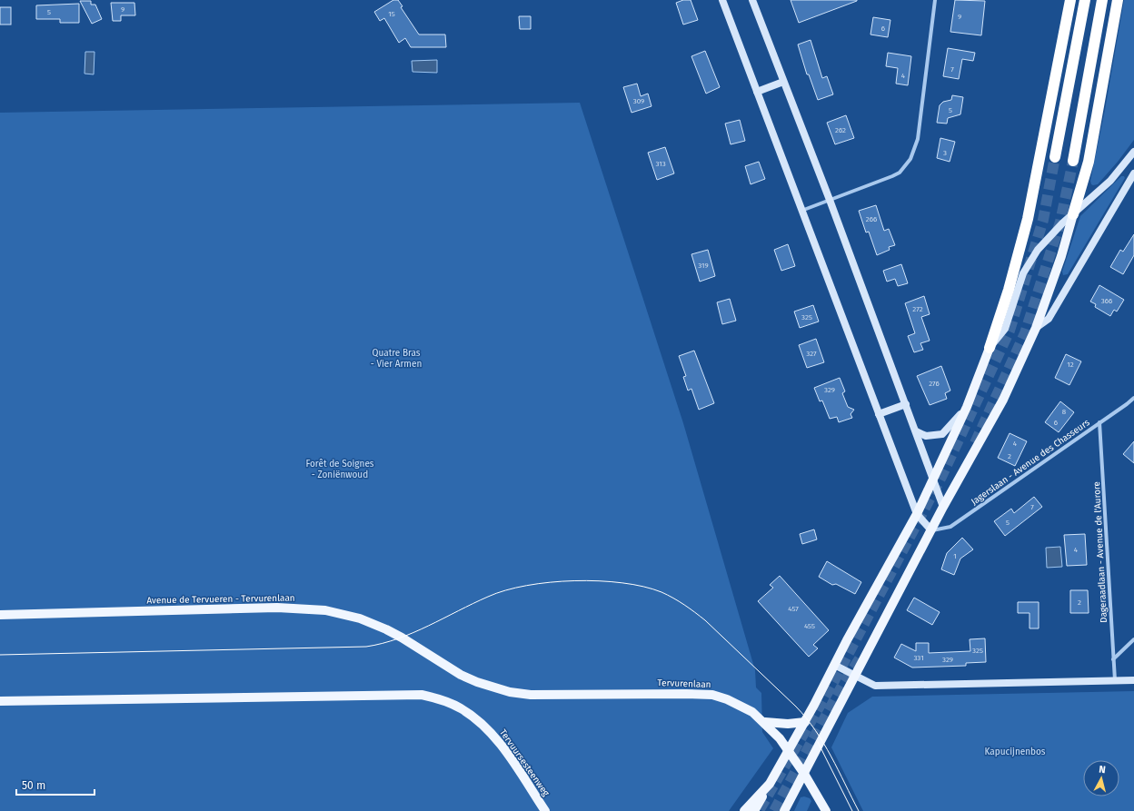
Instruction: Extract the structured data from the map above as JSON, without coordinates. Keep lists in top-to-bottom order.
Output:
{
  "streets": {
    "main road": ["Avenue de Tervueren - Tervurenlaan", "Tervurenlaan", "Tervuursesteenweg"],
    "street": ["Jagerslaan - Avenue des Chasseurs", "Dageraadlaan - Avenue de l'Aurore"]
  },
  "crossings": [
    ["Jagerslaan - Avenue des Chasseurs", "Dageraadlaan - Avenue de l'Aurore"],
    ["Avenue de Tervueren - Tervurenlaan", "Tervurenlaan"]
  ],
  "parks": ["Quatre Bras - Vier Armen", "Forêt de Soignes - Zoniënwoud", "Kapucijnenbos"],
  "house_numbers": [
    "9",
    "5",
    "15",
    "9",
    "6",
    "7",
    "4",
    "309",
    "5",
    "262",
    "3",
    "313",
    "266",
    "319",
    "366",
    "272",
    "325",
    "327",
    "12",
    "276",
    "329",
    "8",
    "6",
    "4",
    "2",
    "7",
    "5",
    "4",
    "1",
    "2",
    "457",
    "455",
    "325",
    "331",
    "329"
  ],
  "scale_bar": "50 m",
  "north": "top"
}
